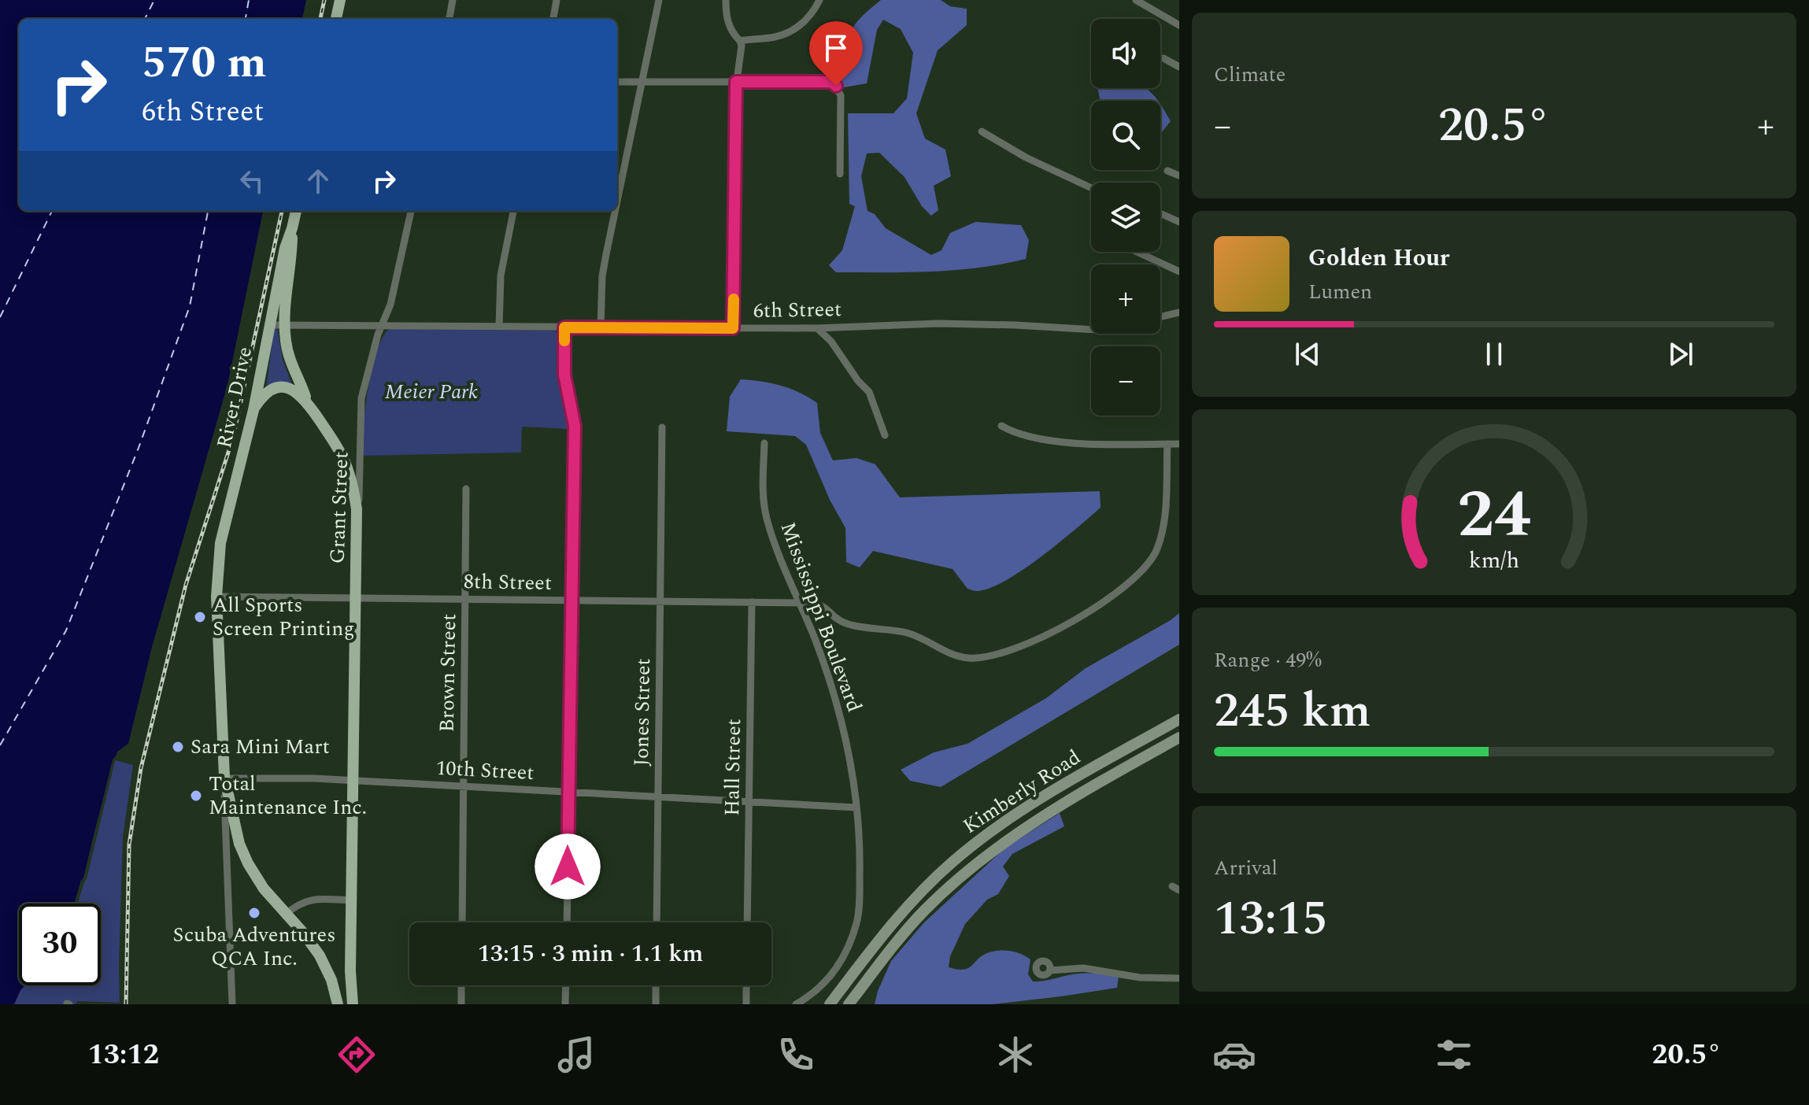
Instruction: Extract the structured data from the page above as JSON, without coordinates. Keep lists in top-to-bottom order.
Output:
{
  "streets": {
    "main road": ["River Drive", "Grant Street", "Kimberly Road"],
    "street": [
      "6th Street",
      "8th Street",
      "Mississippi Boulevard",
      "Brown Street",
      "Jones Street",
      "Hall Street",
      "10th Street"
    ]
  },
  "crossings": [
    ["6th Street", "River Drive"],
    ["6th Street", "Grant Street"],
    ["River Drive", "8th Street"],
    ["River Drive", "10th Street"],
    ["Grant Street", "8th Street"],
    ["Grant Street", "10th Street"],
    ["8th Street", "Mississippi Boulevard"],
    ["8th Street", "Brown Street"],
    ["8th Street", "Jones Street"],
    ["8th Street", "Hall Street"],
    ["Mississippi Boulevard", "10th Street"],
    ["Brown Street", "10th Street"],
    ["Jones Street", "10th Street"],
    ["Hall Street", "10th Street"]
  ],
  "parks": ["Meier Park"],
  "places": [
    "All Sports Screen Printing",
    "Sara Mini Mart",
    "Total Maintenance Inc.",
    "Scuba Adventures QCA Inc."
  ],
  "page": {
    "tile": [
      "Climate",
      ["Range · 49%", "245 km"],
      ["Arrival", "13:15"]
    ],
    "map_buttons": ["+", "−"],
    "turn": ["570 m", "6th Street"],
    "heat": ["−", "20.5°", "+"],
    "song": ["Golden Hour", "Lumen"],
    "limit": "30",
    "trip": "13:15 · 3 min · 1.1 km",
    "tabs": ["13:12", "20.5°"],
    "gauge": ["24", "km/h"]
  }
}
